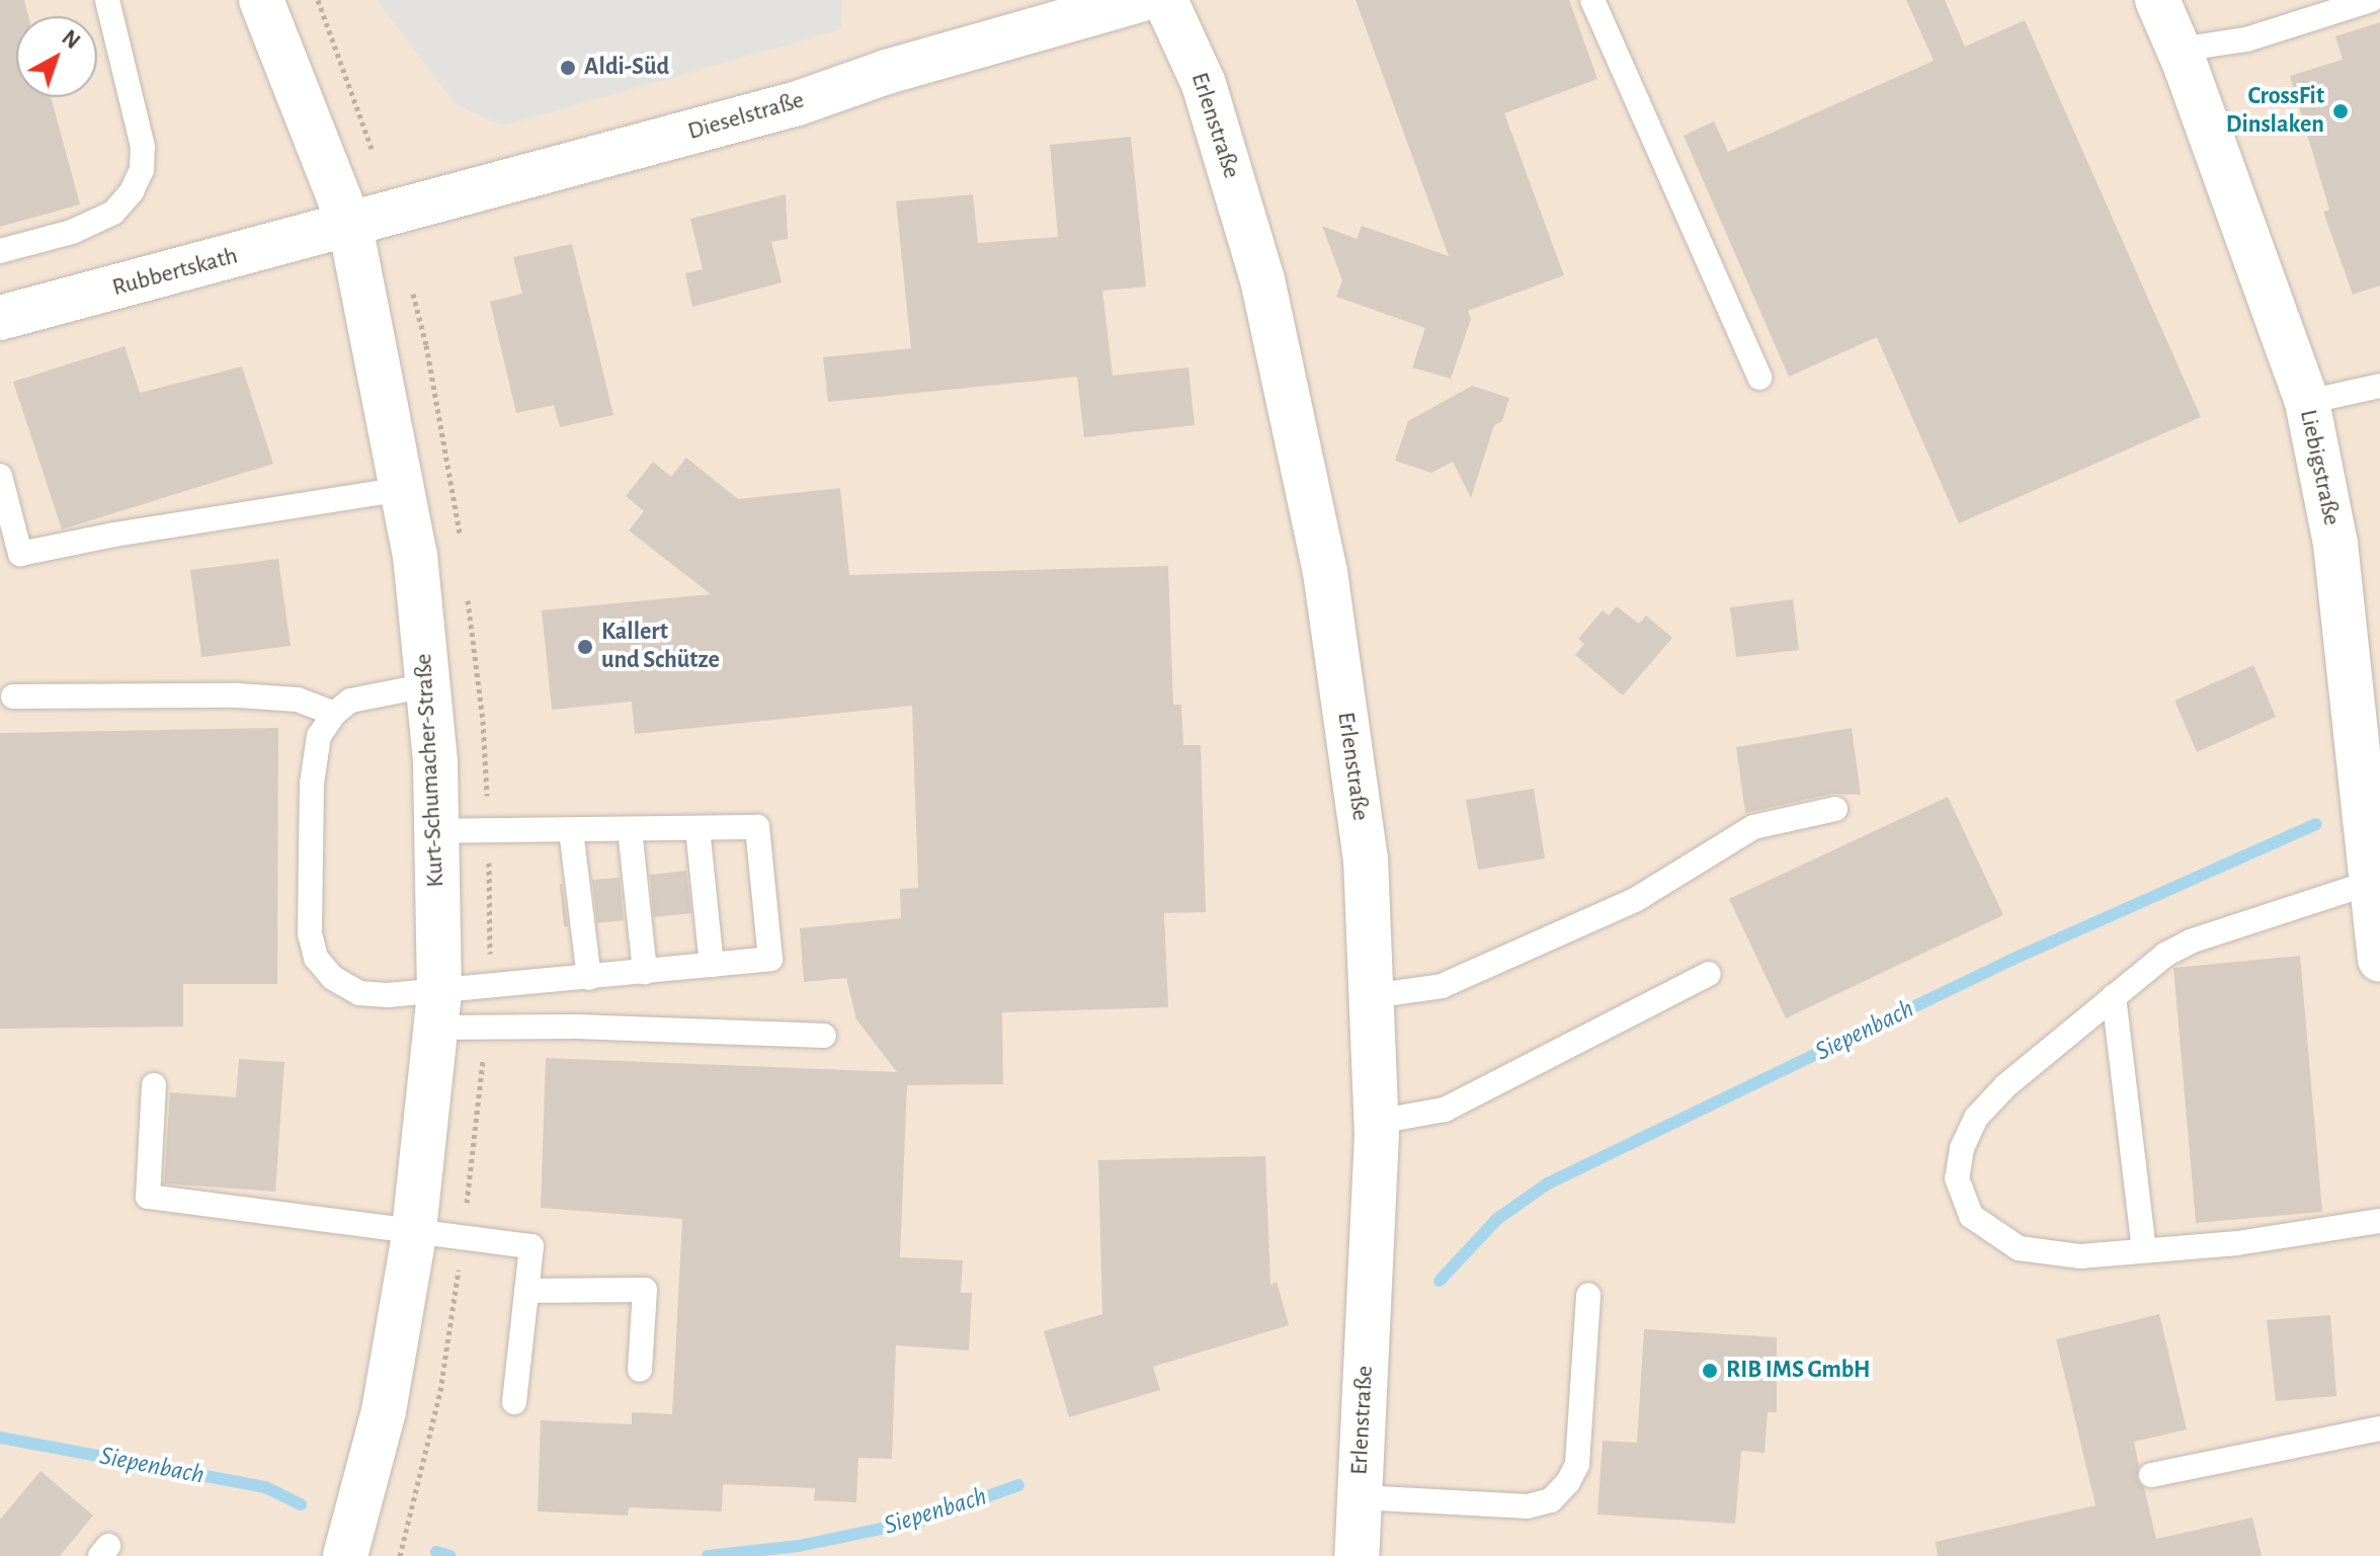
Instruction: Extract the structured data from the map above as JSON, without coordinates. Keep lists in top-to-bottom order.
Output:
{
  "streets": {
    "street": [
      "Dieselstraße",
      "Erlenstraße",
      "Rubbertskath",
      "Liebigstraße",
      "Kurt-Schumacher-Straße"
    ]
  },
  "crossings": [
    ["Dieselstraße", "Rubbertskath"],
    ["Dieselstraße", "Kurt-Schumacher-Straße"],
    ["Rubbertskath", "Kurt-Schumacher-Straße"]
  ],
  "water": ["Siepenbach"],
  "places": [
    "Aldi-Süd",
    "CrossFit Dinslaken",
    "Kallert und Schütze",
    "RIB IMS GmbH"
  ],
  "north": "top right"
}
